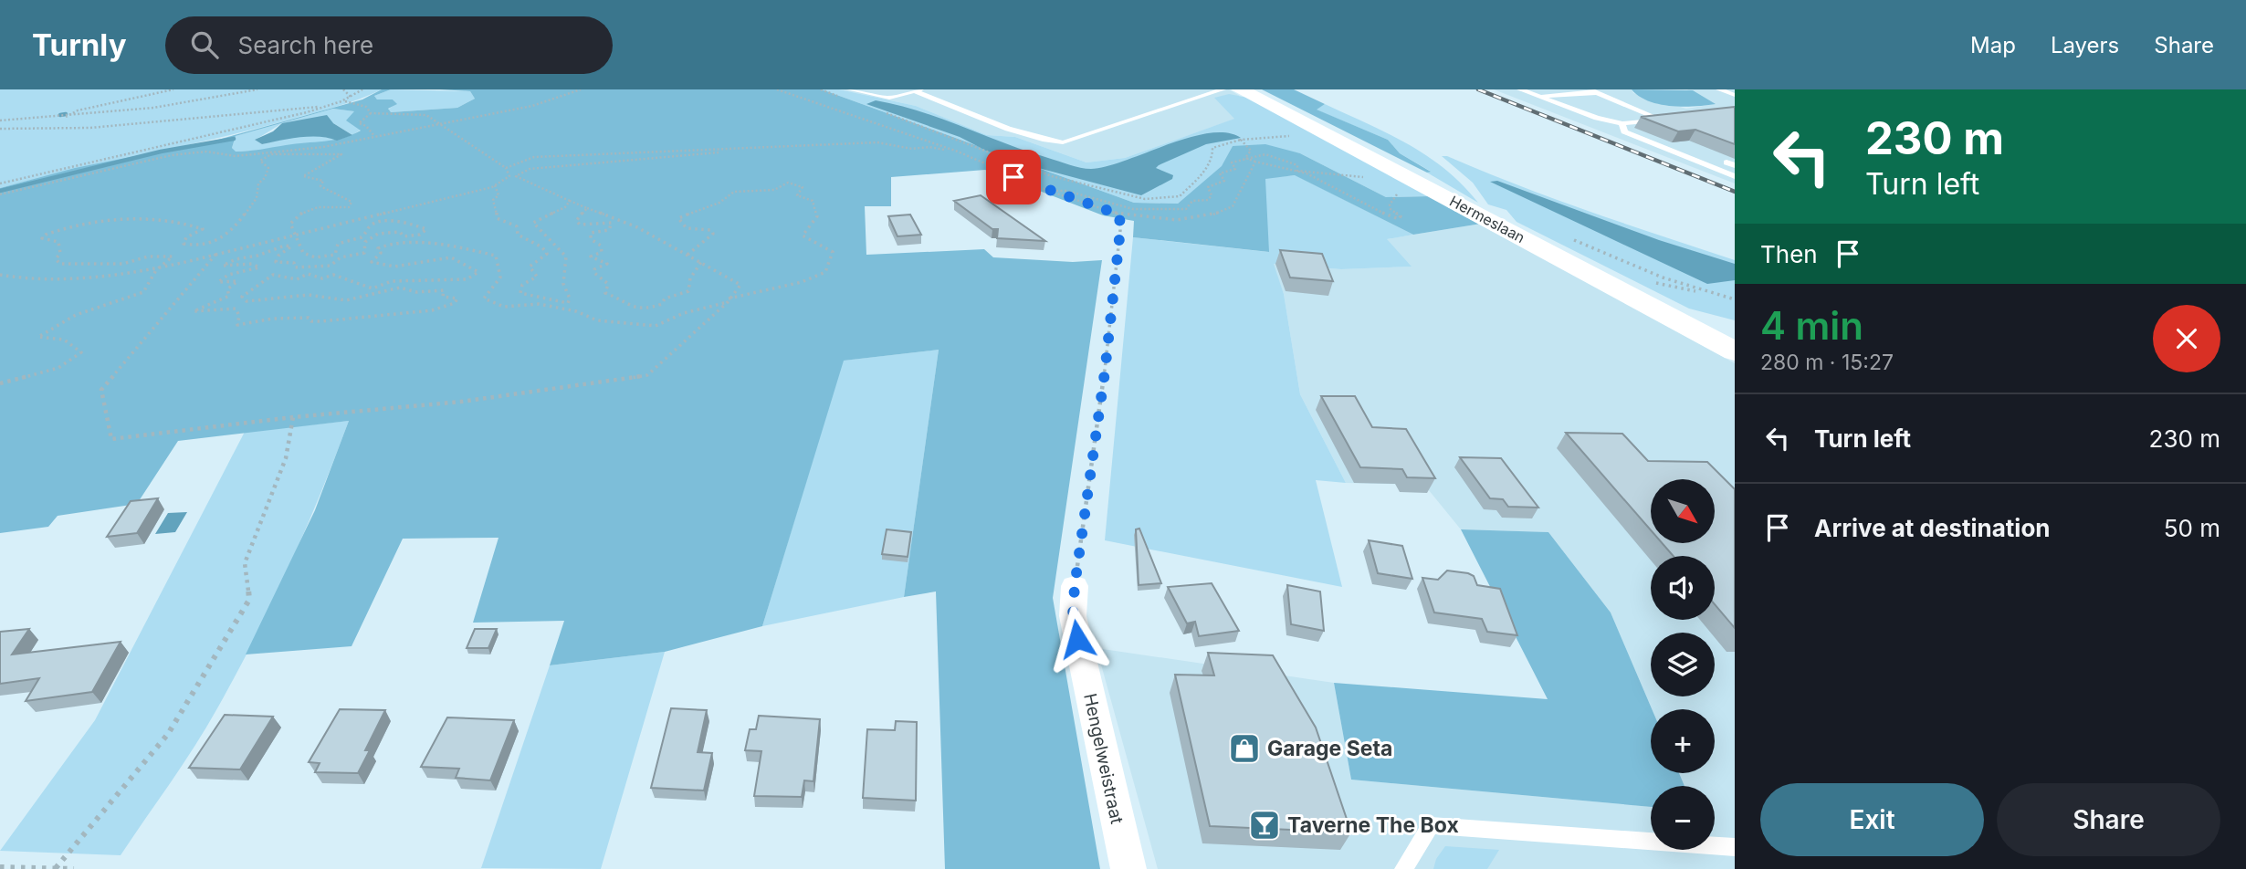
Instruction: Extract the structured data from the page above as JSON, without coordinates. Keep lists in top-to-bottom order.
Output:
{
  "streets": {
    "street": ["Hermeslaan", "Hengelweistraat"]
  },
  "places": {
    "shop": ["Garage Seta"],
    "bar": ["Taverne The Box"]
  },
  "north": "bottom right",
  "page": {
    "header": "Turnly",
    "search": "Search here",
    "nav": ["Map", "Layers", "Share"],
    "turn": ["230 m", "Turn left"],
    "then": "Then",
    "heading": ["4 min", "280 m · 15:27"],
    "list": [
      {
        "name": "Turn left",
        "value": "230 m"
      },
      {
        "name": "Arrive at destination",
        "value": "50 m"
      }
    ],
    "map_buttons": ["+", "−"],
    "buttons": ["Exit", "Share"]
  }
}
